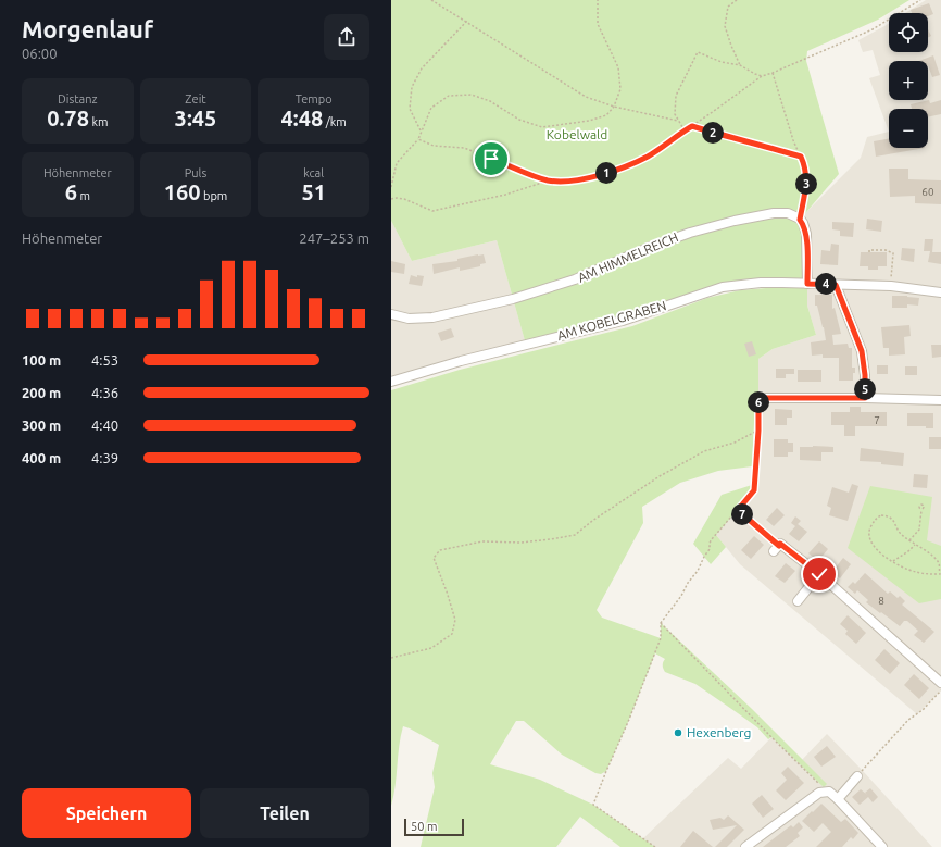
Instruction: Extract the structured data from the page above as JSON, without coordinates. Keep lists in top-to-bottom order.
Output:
{
  "streets": {
    "street": ["AM HIMMELREICH", "AM KOBELGRABEN"]
  },
  "parks": ["Kobelwald"],
  "places": ["Hexenberg"],
  "house_numbers": ["60", "7", "8"],
  "scale_bar": "50 m",
  "page": {
    "heading": ["Morgenlauf", "06:00"],
    "map_buttons": ["+", "−"],
    "stats": [
      ["Distanz", "0.78 km"],
      ["Zeit", "3:45"],
      ["Tempo", "4:48 /km"],
      ["Höhenmeter", "6 m"],
      ["Puls", "160 bpm"],
      ["kcal", "51"]
    ],
    "pins": [
      "2",
      "1",
      "3",
      "4",
      "5",
      "6",
      "7"
    ],
    "chart": ["Höhenmeter", "247–253 m"],
    "list": [
      {
        "name": "100 m",
        "note": "4:53"
      },
      {
        "name": "200 m",
        "note": "4:36"
      },
      {
        "name": "300 m",
        "note": "4:40"
      },
      {
        "name": "400 m",
        "note": "4:39"
      }
    ],
    "buttons": ["Speichern", "Teilen"],
    "scale": "50 m"
  }
}
